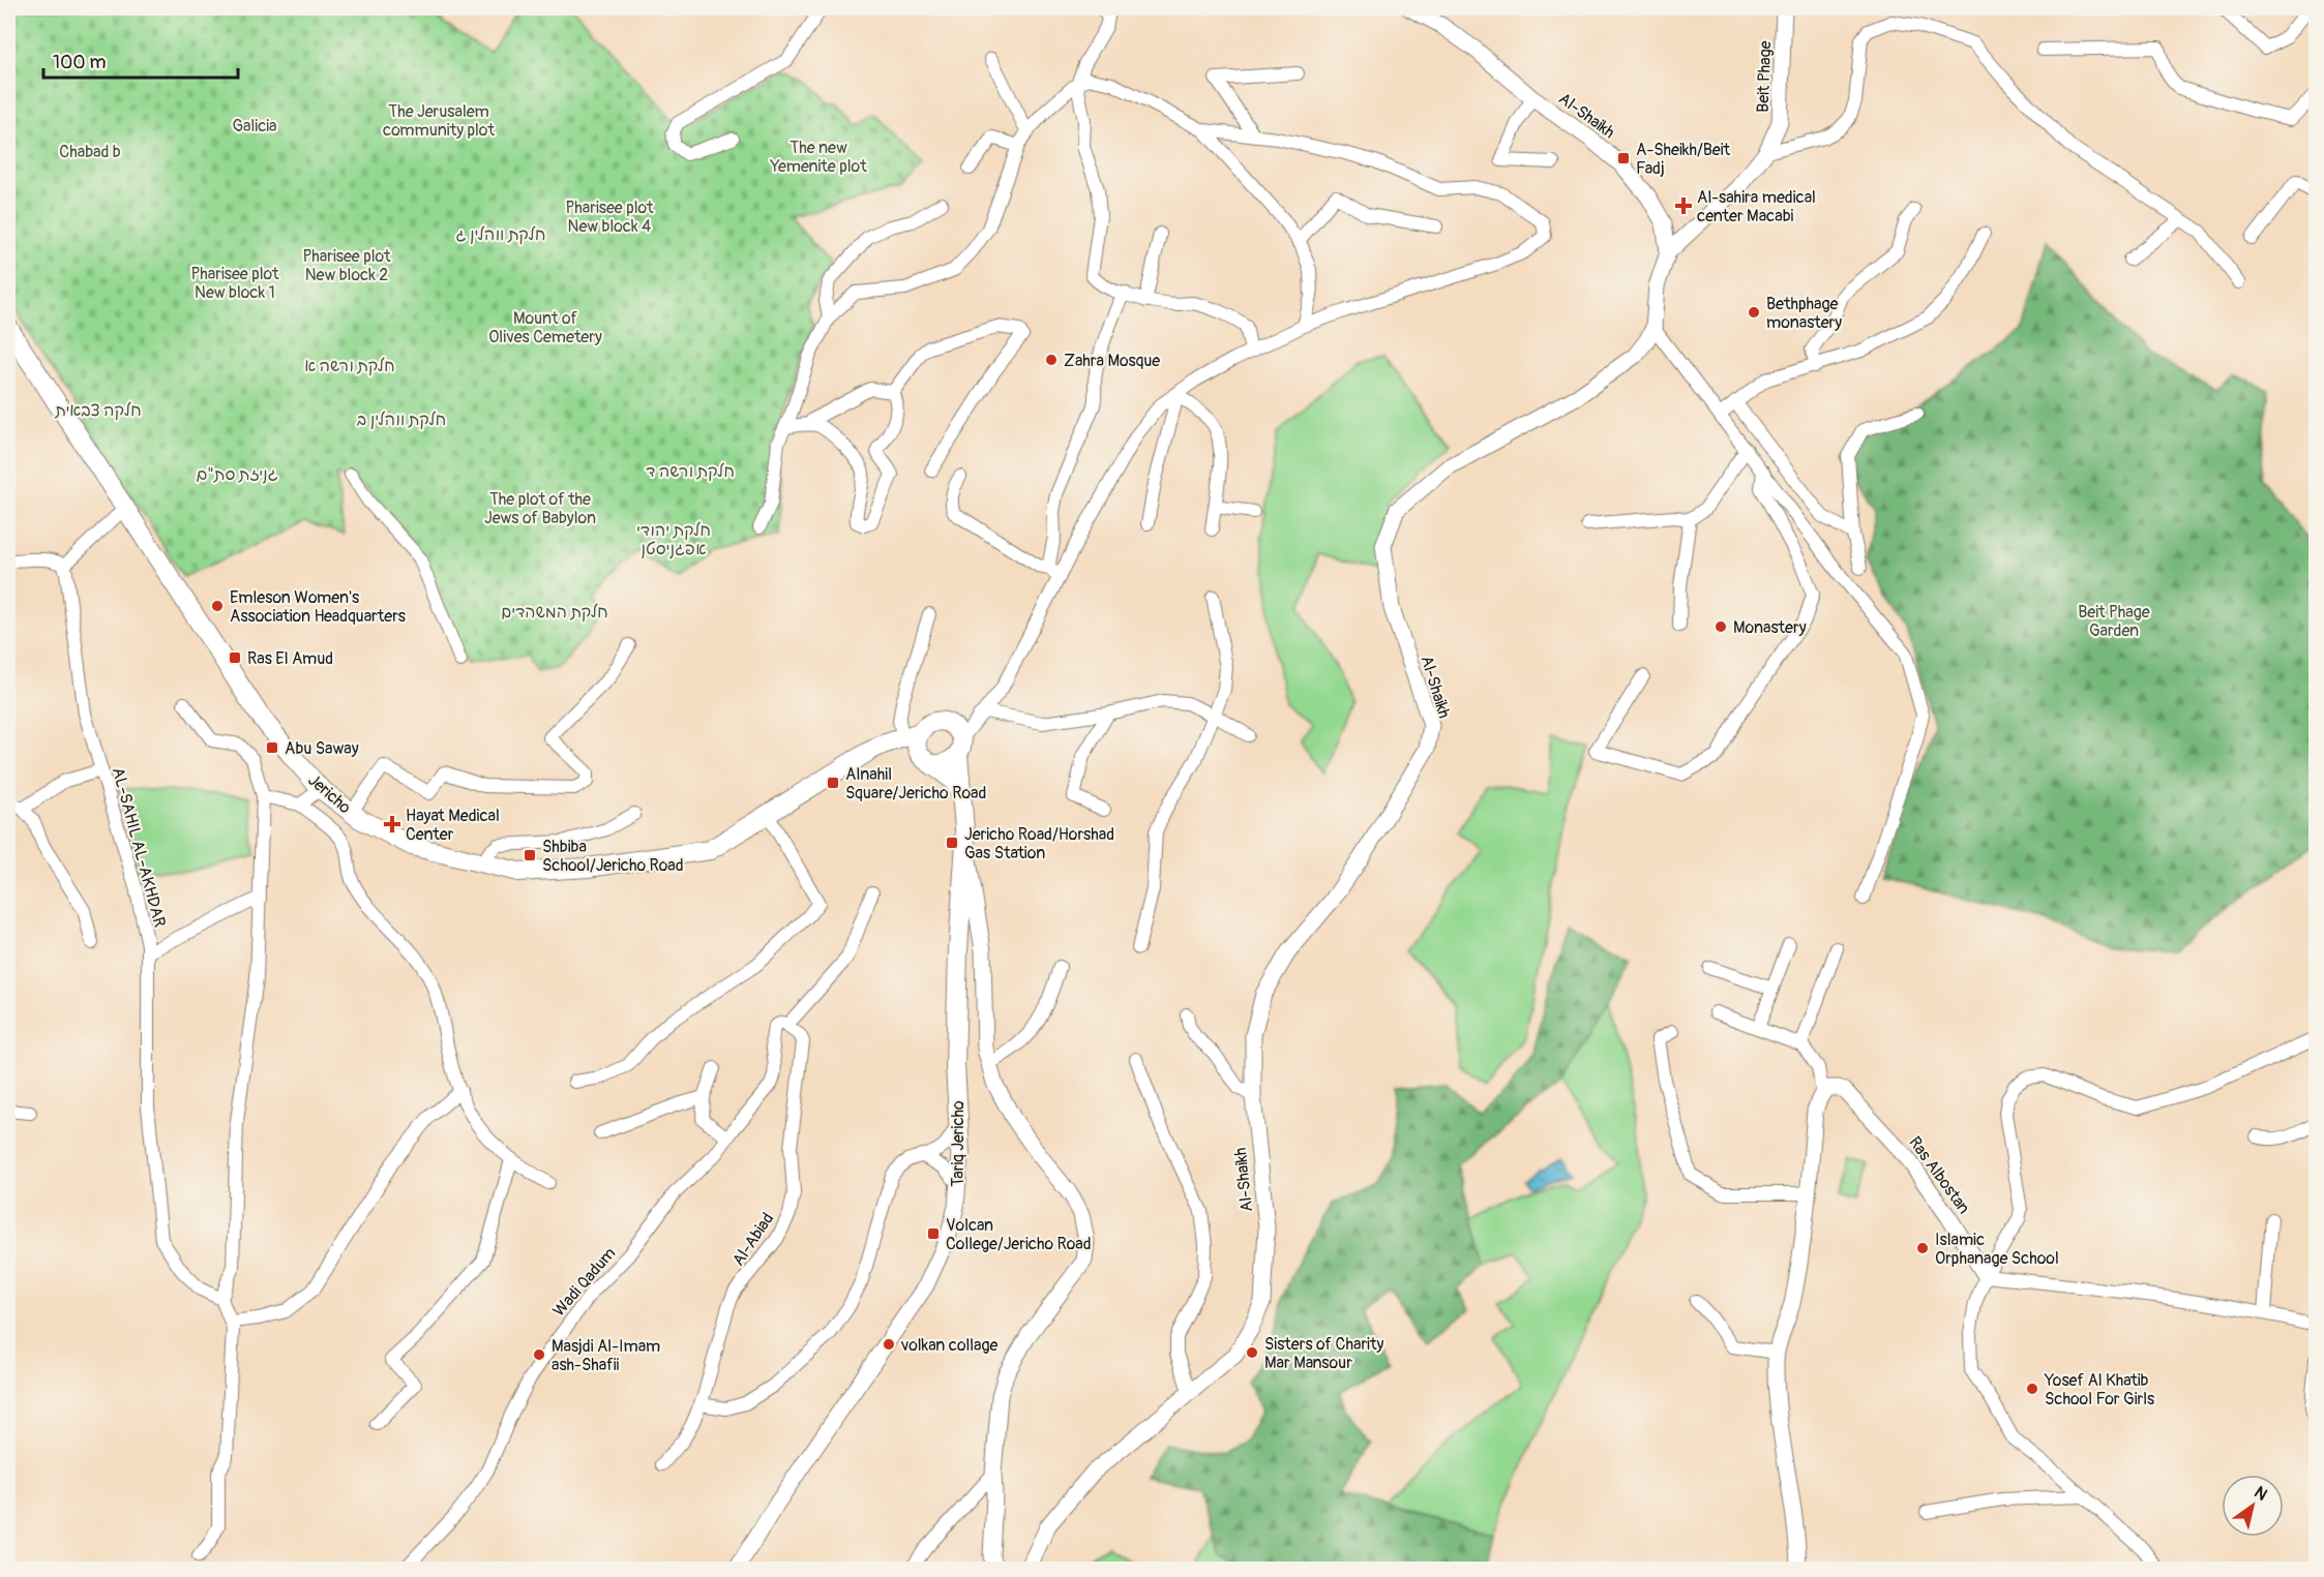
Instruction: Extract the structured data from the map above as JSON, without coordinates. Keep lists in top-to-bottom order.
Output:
{
  "streets": {
    "main road": ["Jericho", "Tariq Jericho"],
    "street": [
      "Beit Phage",
      "Al-Shaikh",
      "AL-SAHIL AL-AKHDAR",
      "Ras Albostan",
      "Al-Abiad",
      "Wadi Qadum"
    ]
  },
  "crossings": [
    ["Beit Phage", "Al-Shaikh"],
    ["Al-Abiad", "Wadi Qadum"]
  ],
  "parks": [
    "The Jerusalem community plot",
    "Galicia",
    "The new Yemenite plot",
    "Chabad b",
    "Pharisee plot New block 4",
    "חלקת ווהלין ג",
    "Pharisee plot New block 2",
    "Pharisee plot New block 1",
    "Mount of Olives Cemetery",
    "חלקת ורשה א",
    "חלקה צבאית",
    "חלקת ווהלין ב",
    "חלקת ורשה ד",
    "גניזת סת\"ם",
    "The plot of the Jews of Babylon",
    "חלקת יהודי אפגניסטן",
    "חלקת המשהדים",
    "Beit Phage Garden"
  ],
  "places": {
    "transit": [
      "A-Sheikh/Beit Fadj",
      "Ras El Amud",
      "Abu Saway",
      "Alnahil Square/Jericho Road",
      "Jericho Road/Horshad Gas Station",
      "Shbiba School/Jericho Road",
      "Volcan College/Jericho Road"
    ],
    "health": ["Al-sahira medical center Macabi", "Hayat Medical Center"],
    "other": [
      "Bethphage monastery",
      "Zahra Mosque",
      "Emleson Women's Association Headquarters",
      "Monastery",
      "Islamic Orphanage School",
      "volkan collage",
      "Sisters of Charity Mar Mansour",
      "Masjdi Al-Imam ash-Shafii",
      "Yosef Al Khatib School For Girls"
    ]
  },
  "scale_bar": "100 m",
  "north": "top right"
}
